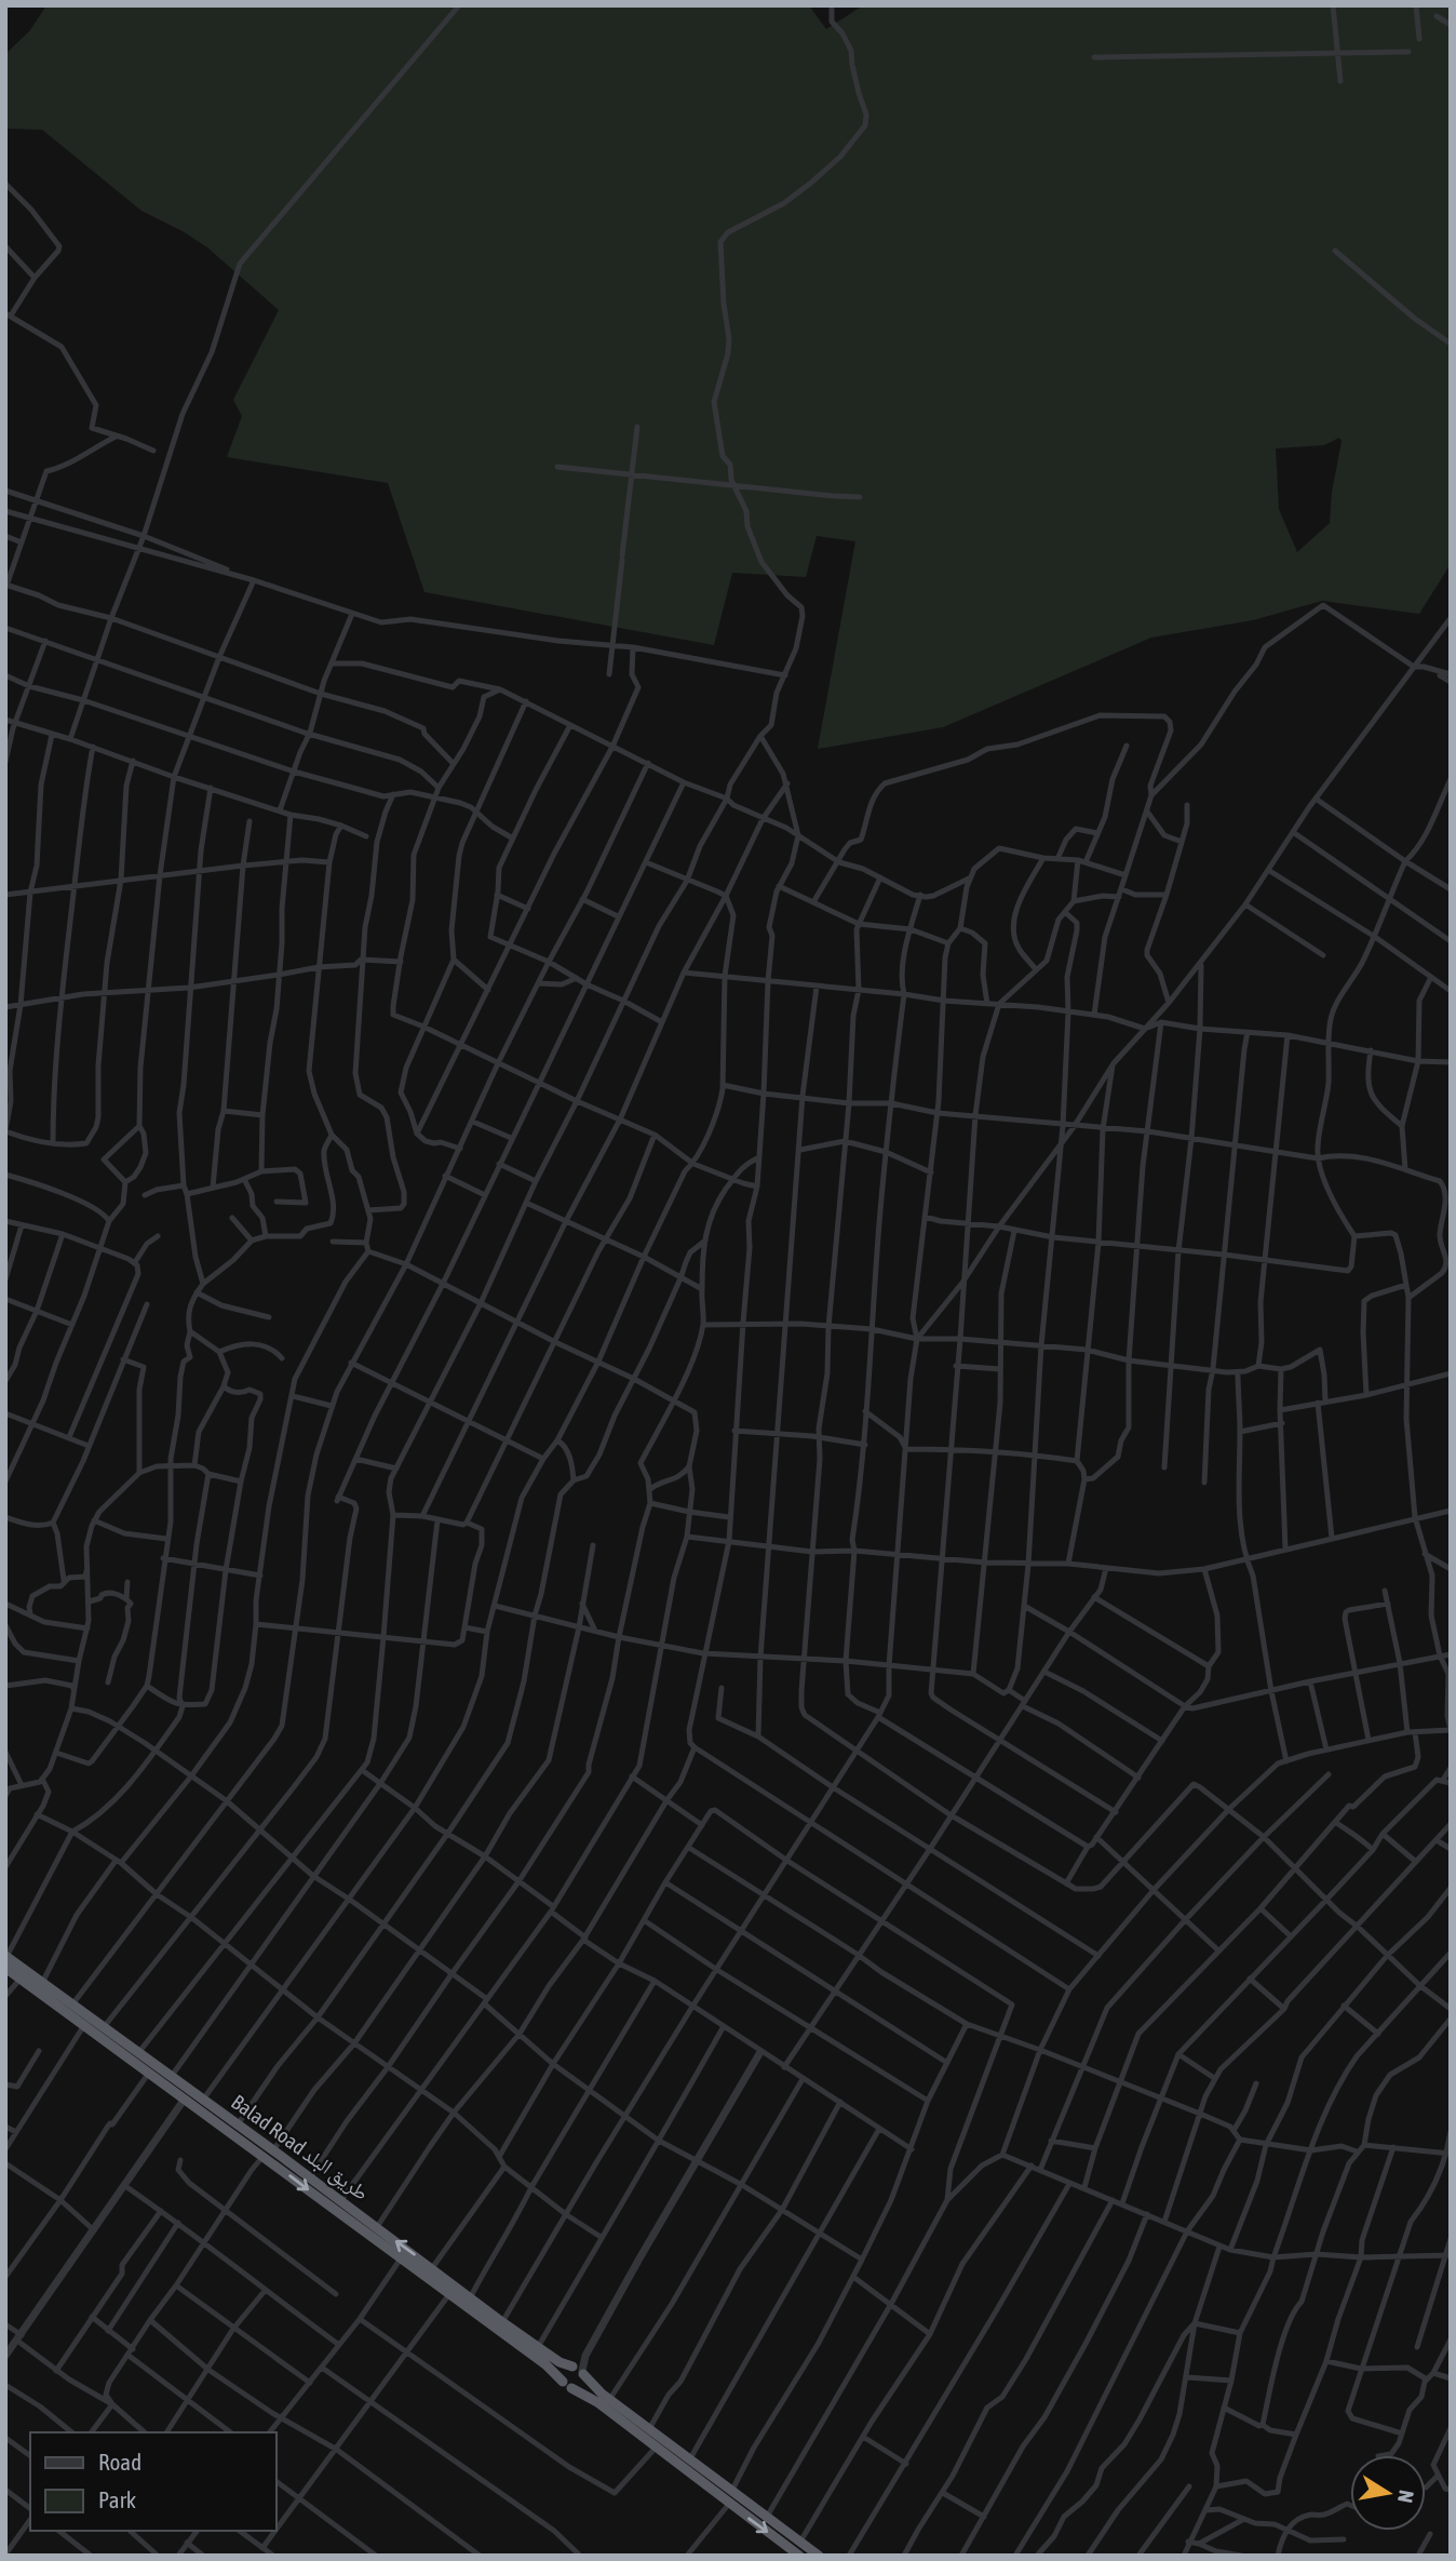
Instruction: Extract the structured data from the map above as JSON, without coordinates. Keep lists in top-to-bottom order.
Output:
{
  "streets": {
    "highway": ["Balad Road طريق البلد"]
  },
  "legend": ["Road", "Park"],
  "north": "right"
}
